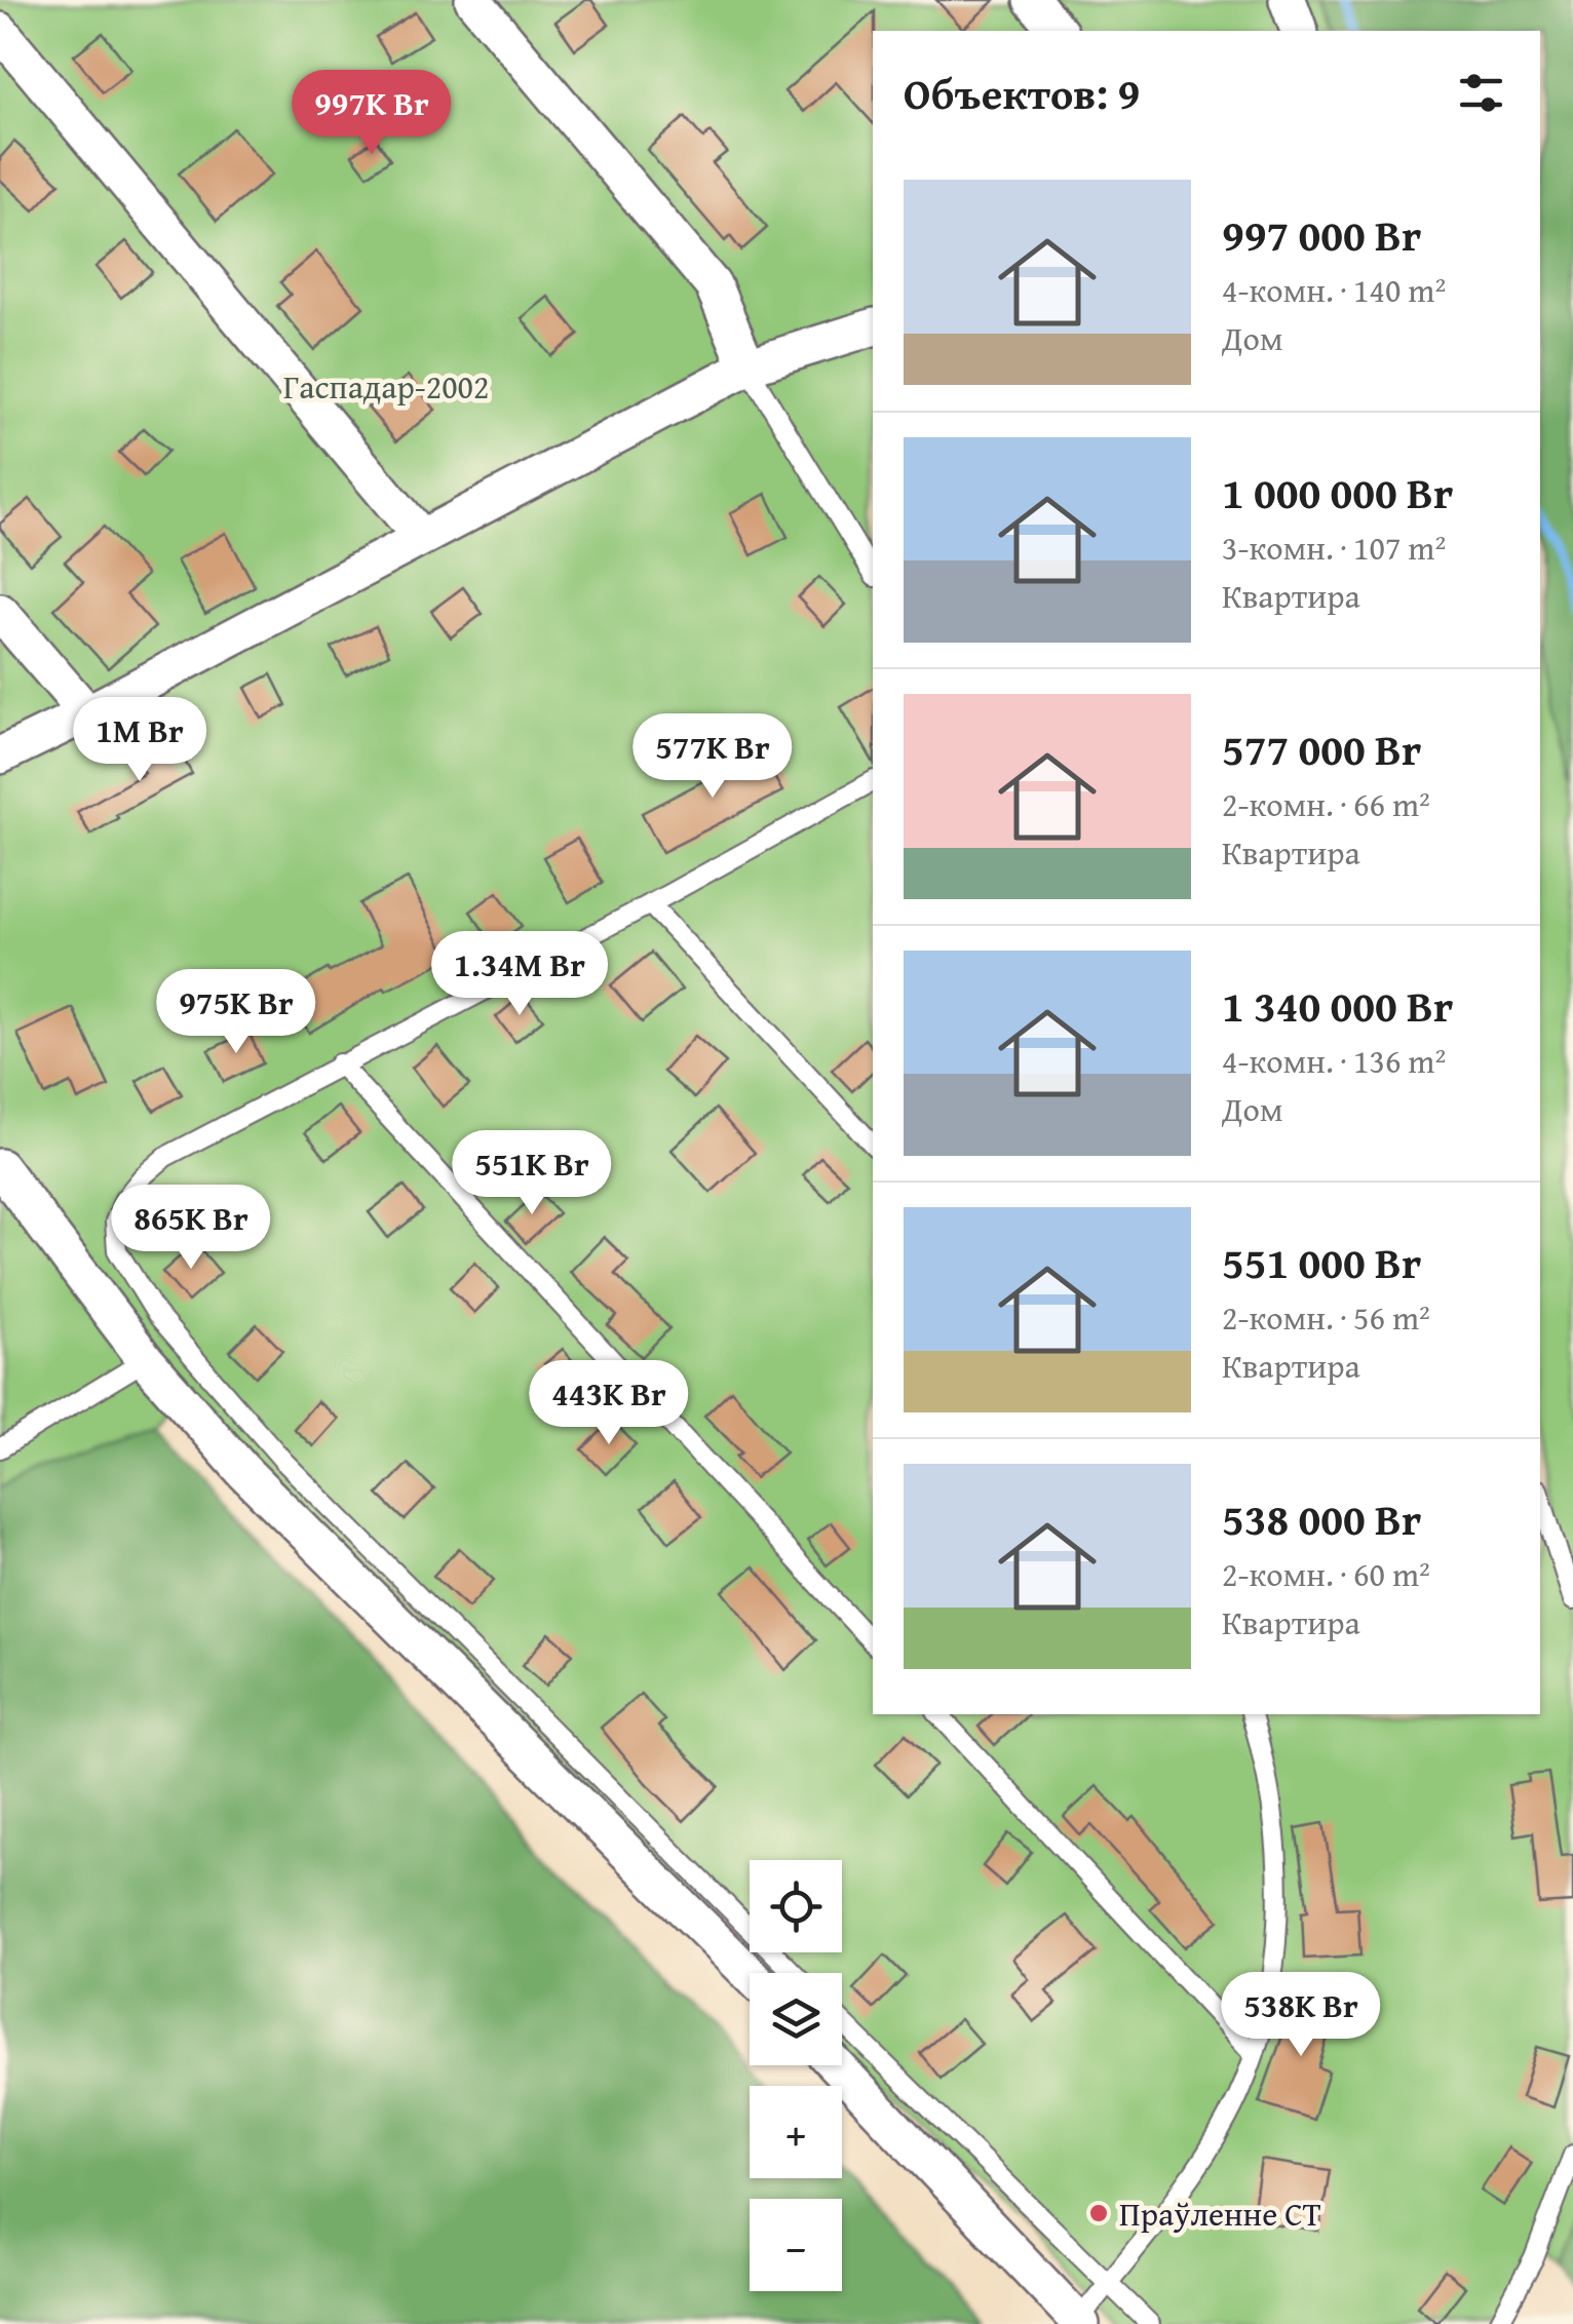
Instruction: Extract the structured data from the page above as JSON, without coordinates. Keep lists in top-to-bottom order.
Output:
{
  "parks": ["Гаспадар-2002"],
  "places": ["Праўленне СТ"],
  "page": {
    "heading": "Объектов: 9",
    "price": [
      "997K Br",
      "1M Br",
      "577K Br",
      "1.34M Br",
      "975K Br",
      "551K Br",
      "865K Br",
      "443K Br",
      "538K Br"
    ],
    "list": [
      {
        "name": "997 000 Br",
        "note": "4-комн. · 140 m² · Дом"
      },
      {
        "name": "1 000 000 Br",
        "note": "3-комн. · 107 m² · Квартира"
      },
      {
        "name": "577 000 Br",
        "note": "2-комн. · 66 m² · Квартира"
      },
      {
        "name": "1 340 000 Br",
        "note": "4-комн. · 136 m² · Дом"
      },
      {
        "name": "551 000 Br",
        "note": "2-комн. · 56 m² · Квартира"
      },
      {
        "name": "538 000 Br",
        "note": "2-комн. · 60 m² · Квартира"
      }
    ],
    "map_buttons": ["+", "−"]
  }
}
